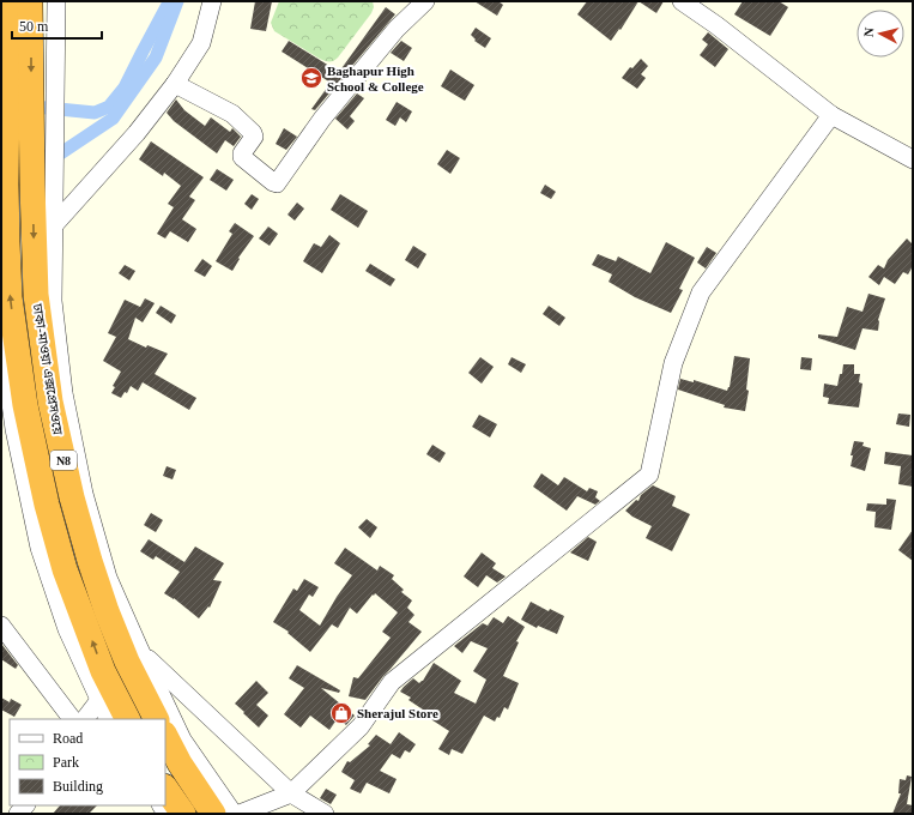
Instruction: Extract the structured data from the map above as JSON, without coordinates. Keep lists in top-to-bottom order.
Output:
{
  "streets": {
    "highway": ["ঢাকা-মাওয়া এক্সপ্রেসওয়ে", "N8"]
  },
  "places": {
    "school or university": ["Baghapur High School & College"],
    "shop": ["Sherajul Store"]
  },
  "legend": ["Road", "Park", "Building"],
  "scale_bar": "50 m",
  "north": "left"
}
